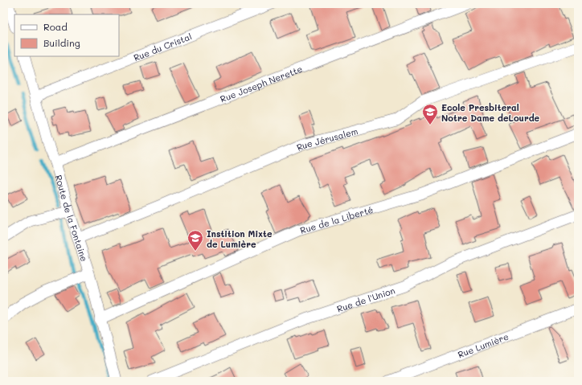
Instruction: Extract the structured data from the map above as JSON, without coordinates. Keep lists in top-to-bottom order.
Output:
{
  "streets": {
    "street": [
      "Rue du Cristal",
      "Rue Joseph Nerette",
      "Rue Jérusalem",
      "Route de la Fontaine",
      "Rue de la Liberté",
      "Rue de l'Union",
      "Rue Lumière"
    ]
  },
  "crossings": [
    ["Rue du Cristal", "Route de la Fontaine"],
    ["Rue Joseph Nerette", "Route de la Fontaine"],
    ["Rue Jérusalem", "Route de la Fontaine"],
    ["Route de la Fontaine", "Rue de la Liberté"]
  ],
  "places": {
    "school or university": ["Ecole Presbiteral Notre Dame deLourde", "Instition Mixte de Lumière"]
  },
  "legend": ["Road", "Building"]
}
